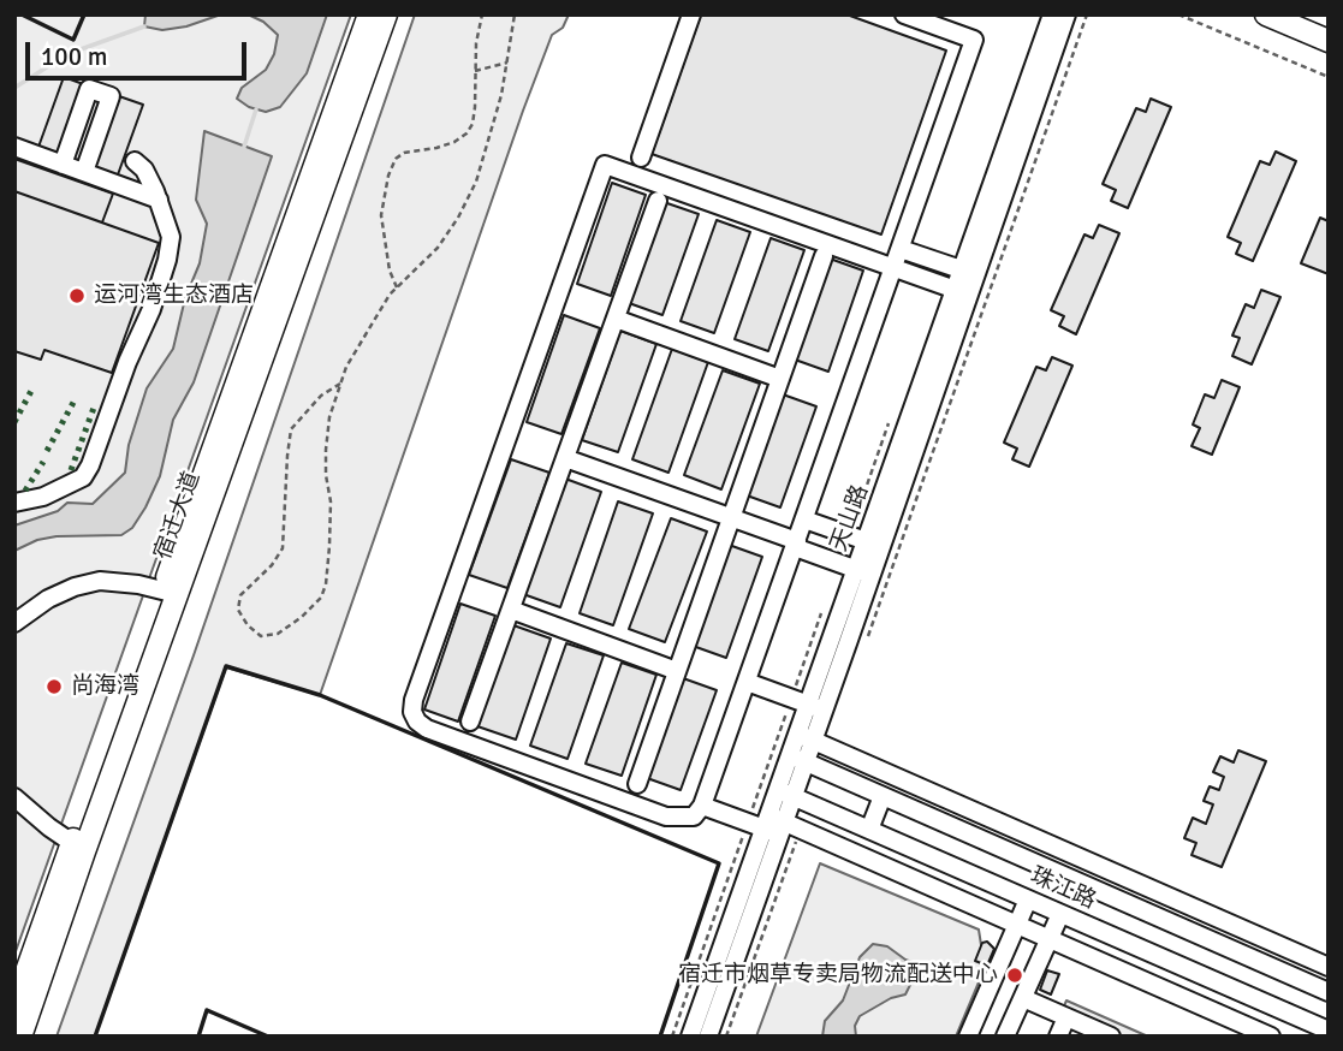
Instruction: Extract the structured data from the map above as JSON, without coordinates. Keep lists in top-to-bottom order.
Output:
{
  "streets": {
    "main road": ["宿迁大道"],
    "street": ["天山路", "珠江路"]
  },
  "crossings": [
    ["天山路", "珠江路"]
  ],
  "places": ["运河湾生态酒店", "尚海湾", "宿迁市烟草专卖局物流配送中心"],
  "scale_bar": "100 m"
}
